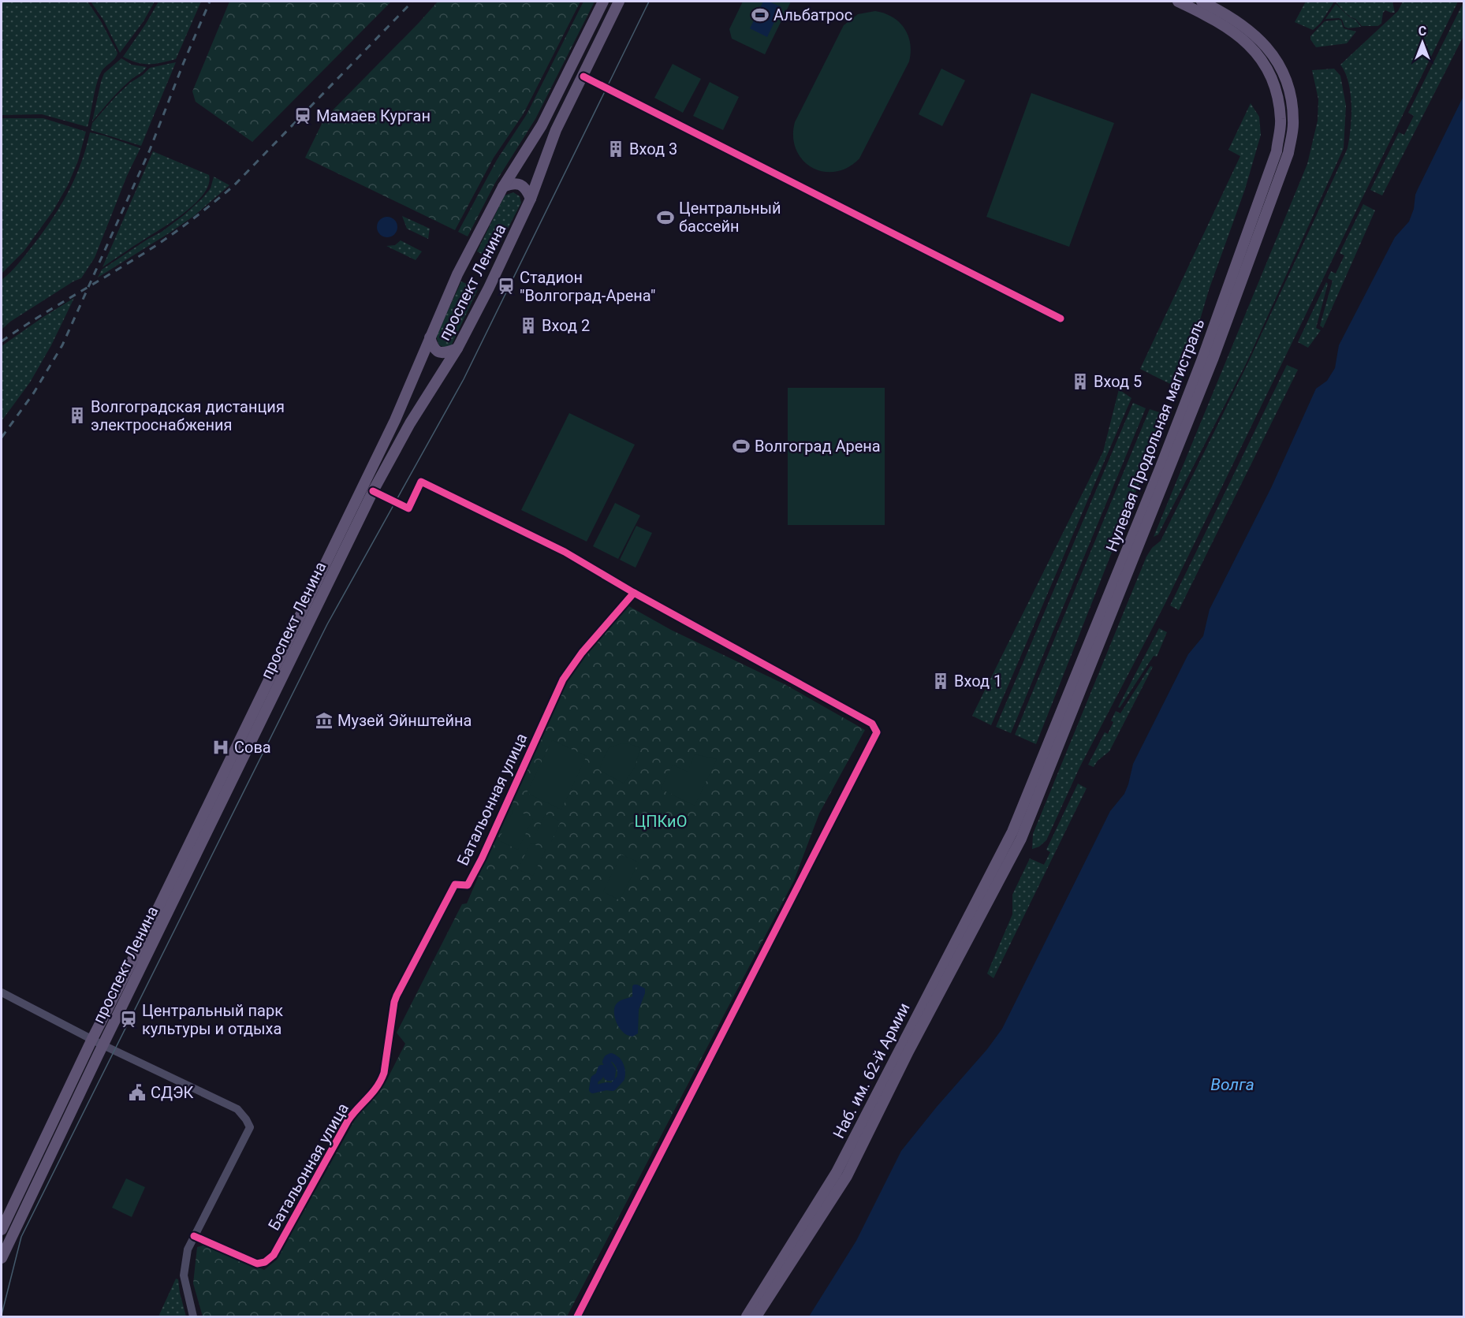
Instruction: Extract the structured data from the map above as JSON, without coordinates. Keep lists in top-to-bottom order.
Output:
{
  "streets": {
    "main road": ["проспект Ленина", "Нулевая Продольная магистраль", "Наб. им. 62-й Армии"],
    "street": ["Батальонная улица"]
  },
  "crossings": [
    ["Нулевая Продольная магистраль", "Наб. им. 62-й Армии"]
  ],
  "water": ["Волга"],
  "parks": ["ЦПКиО"],
  "places": {
    "sports": ["Альбатрос", "Центральный бассейн", "Волгоград Арена"],
    "station": ["Мамаев Курган", "Стадион \"Волгоград-Арена\"", "Центральный парк культуры и отдыха"],
    "building": [
      "Вход 3",
      "Вход 2",
      "Вход 5",
      "Волгоградская дистанция электроснабжения",
      "Вход 1"
    ],
    "museum": ["Музей Эйнштейна"],
    "hospital": ["Сова"],
    "public building": ["СДЭК"]
  },
  "north": "top"
}
